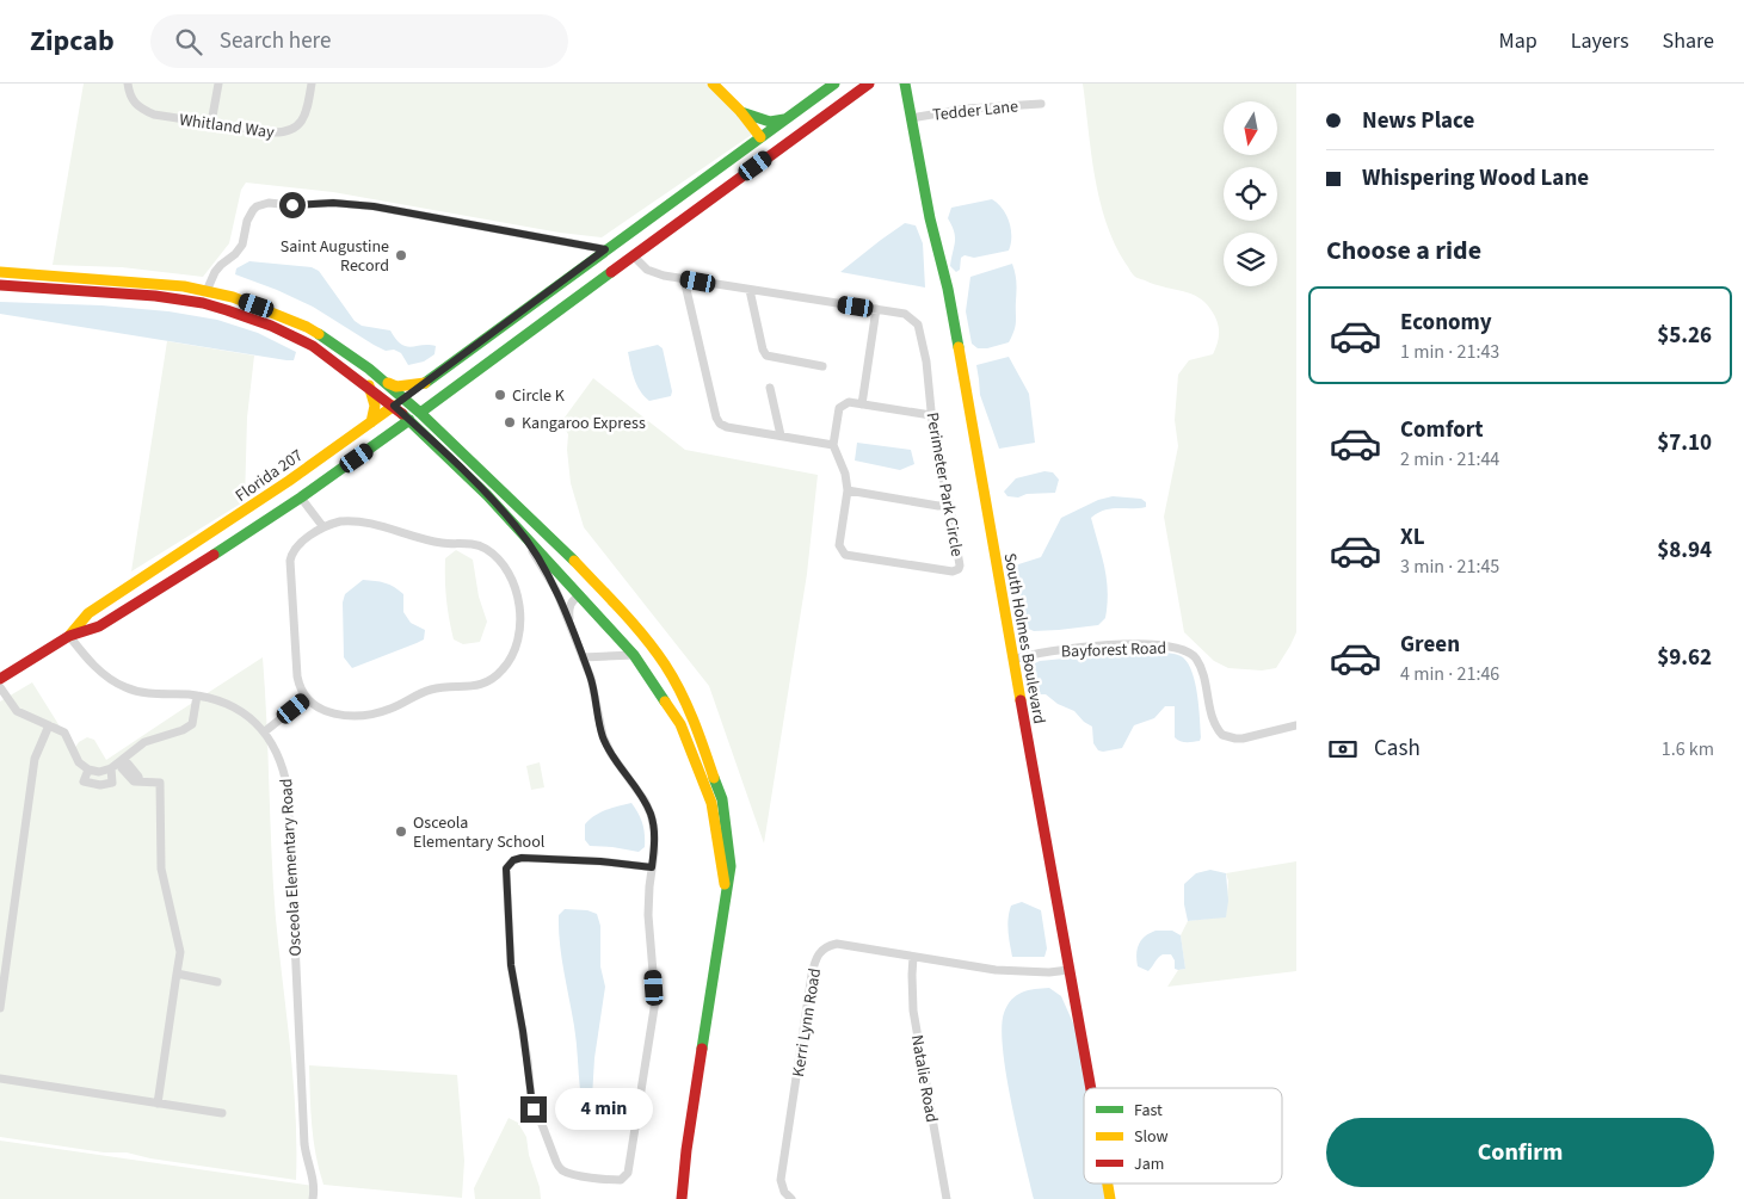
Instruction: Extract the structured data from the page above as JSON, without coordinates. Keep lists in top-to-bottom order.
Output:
{
  "streets": {
    "main road": ["Florida 207", "South Holmes Boulevard"],
    "street": [
      "Tedder Lane",
      "Whitland Way",
      "Perimeter Park Circle",
      "Bayforest Road",
      "Osceola Elementary Road",
      "Kerri Lynn Road",
      "Natalie Road"
    ]
  },
  "crossings": [
    ["Tedder Lane", "South Holmes Boulevard"],
    ["Florida 207", "Osceola Elementary Road"],
    ["South Holmes Boulevard", "Bayforest Road"],
    ["South Holmes Boulevard", "Kerri Lynn Road"],
    ["Kerri Lynn Road", "Natalie Road"]
  ],
  "places": [
    "Saint Augustine Record",
    "Circle K",
    "Kangaroo Express",
    "Osceola Elementary School"
  ],
  "legend": ["Fast", "Slow", "Jam"],
  "north": "bottom",
  "page": {
    "header": "Zipcab",
    "search": "Search here",
    "nav": ["Map", "Layers", "Share"],
    "banner": ["News Place", "Whispering Wood Lane"],
    "heading": "Choose a ride",
    "list": [
      {
        "name": "Economy",
        "note": "1 min · 21:43",
        "value": "$5.26"
      },
      {
        "name": "Comfort",
        "note": "2 min · 21:44",
        "value": "$7.10"
      },
      {
        "name": "XL",
        "note": "3 min · 21:45",
        "value": "$8.94"
      },
      {
        "name": "Green",
        "note": "4 min · 21:46",
        "value": "$9.62"
      }
    ],
    "pay": ["Cash", "1.6 km"],
    "bubble": "4 min",
    "buttons": "Confirm"
  }
}
